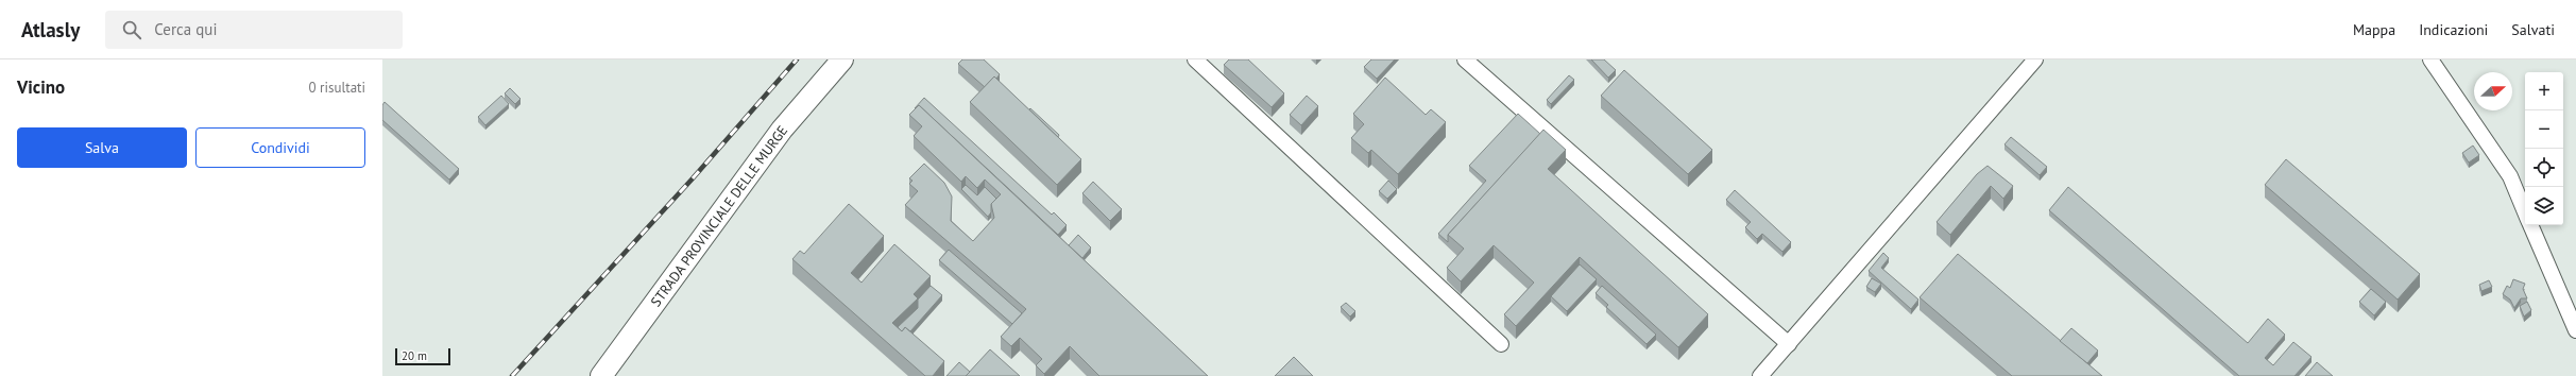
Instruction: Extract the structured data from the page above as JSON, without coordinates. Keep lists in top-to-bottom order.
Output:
{
  "streets": {
    "main road": ["STRADA PROVINCIALE DELLE MURGE"]
  },
  "scale_bar": "20 m",
  "north": "right",
  "page": {
    "header": "Atlasly",
    "search": "Cerca qui",
    "nav": ["Mappa", "Indicazioni", "Salvati"],
    "heading": ["Vicino", "0 risultati"],
    "map_buttons": ["+", "−"],
    "buttons": ["Salva", "Condividi"],
    "scale": "20 m"
  }
}
